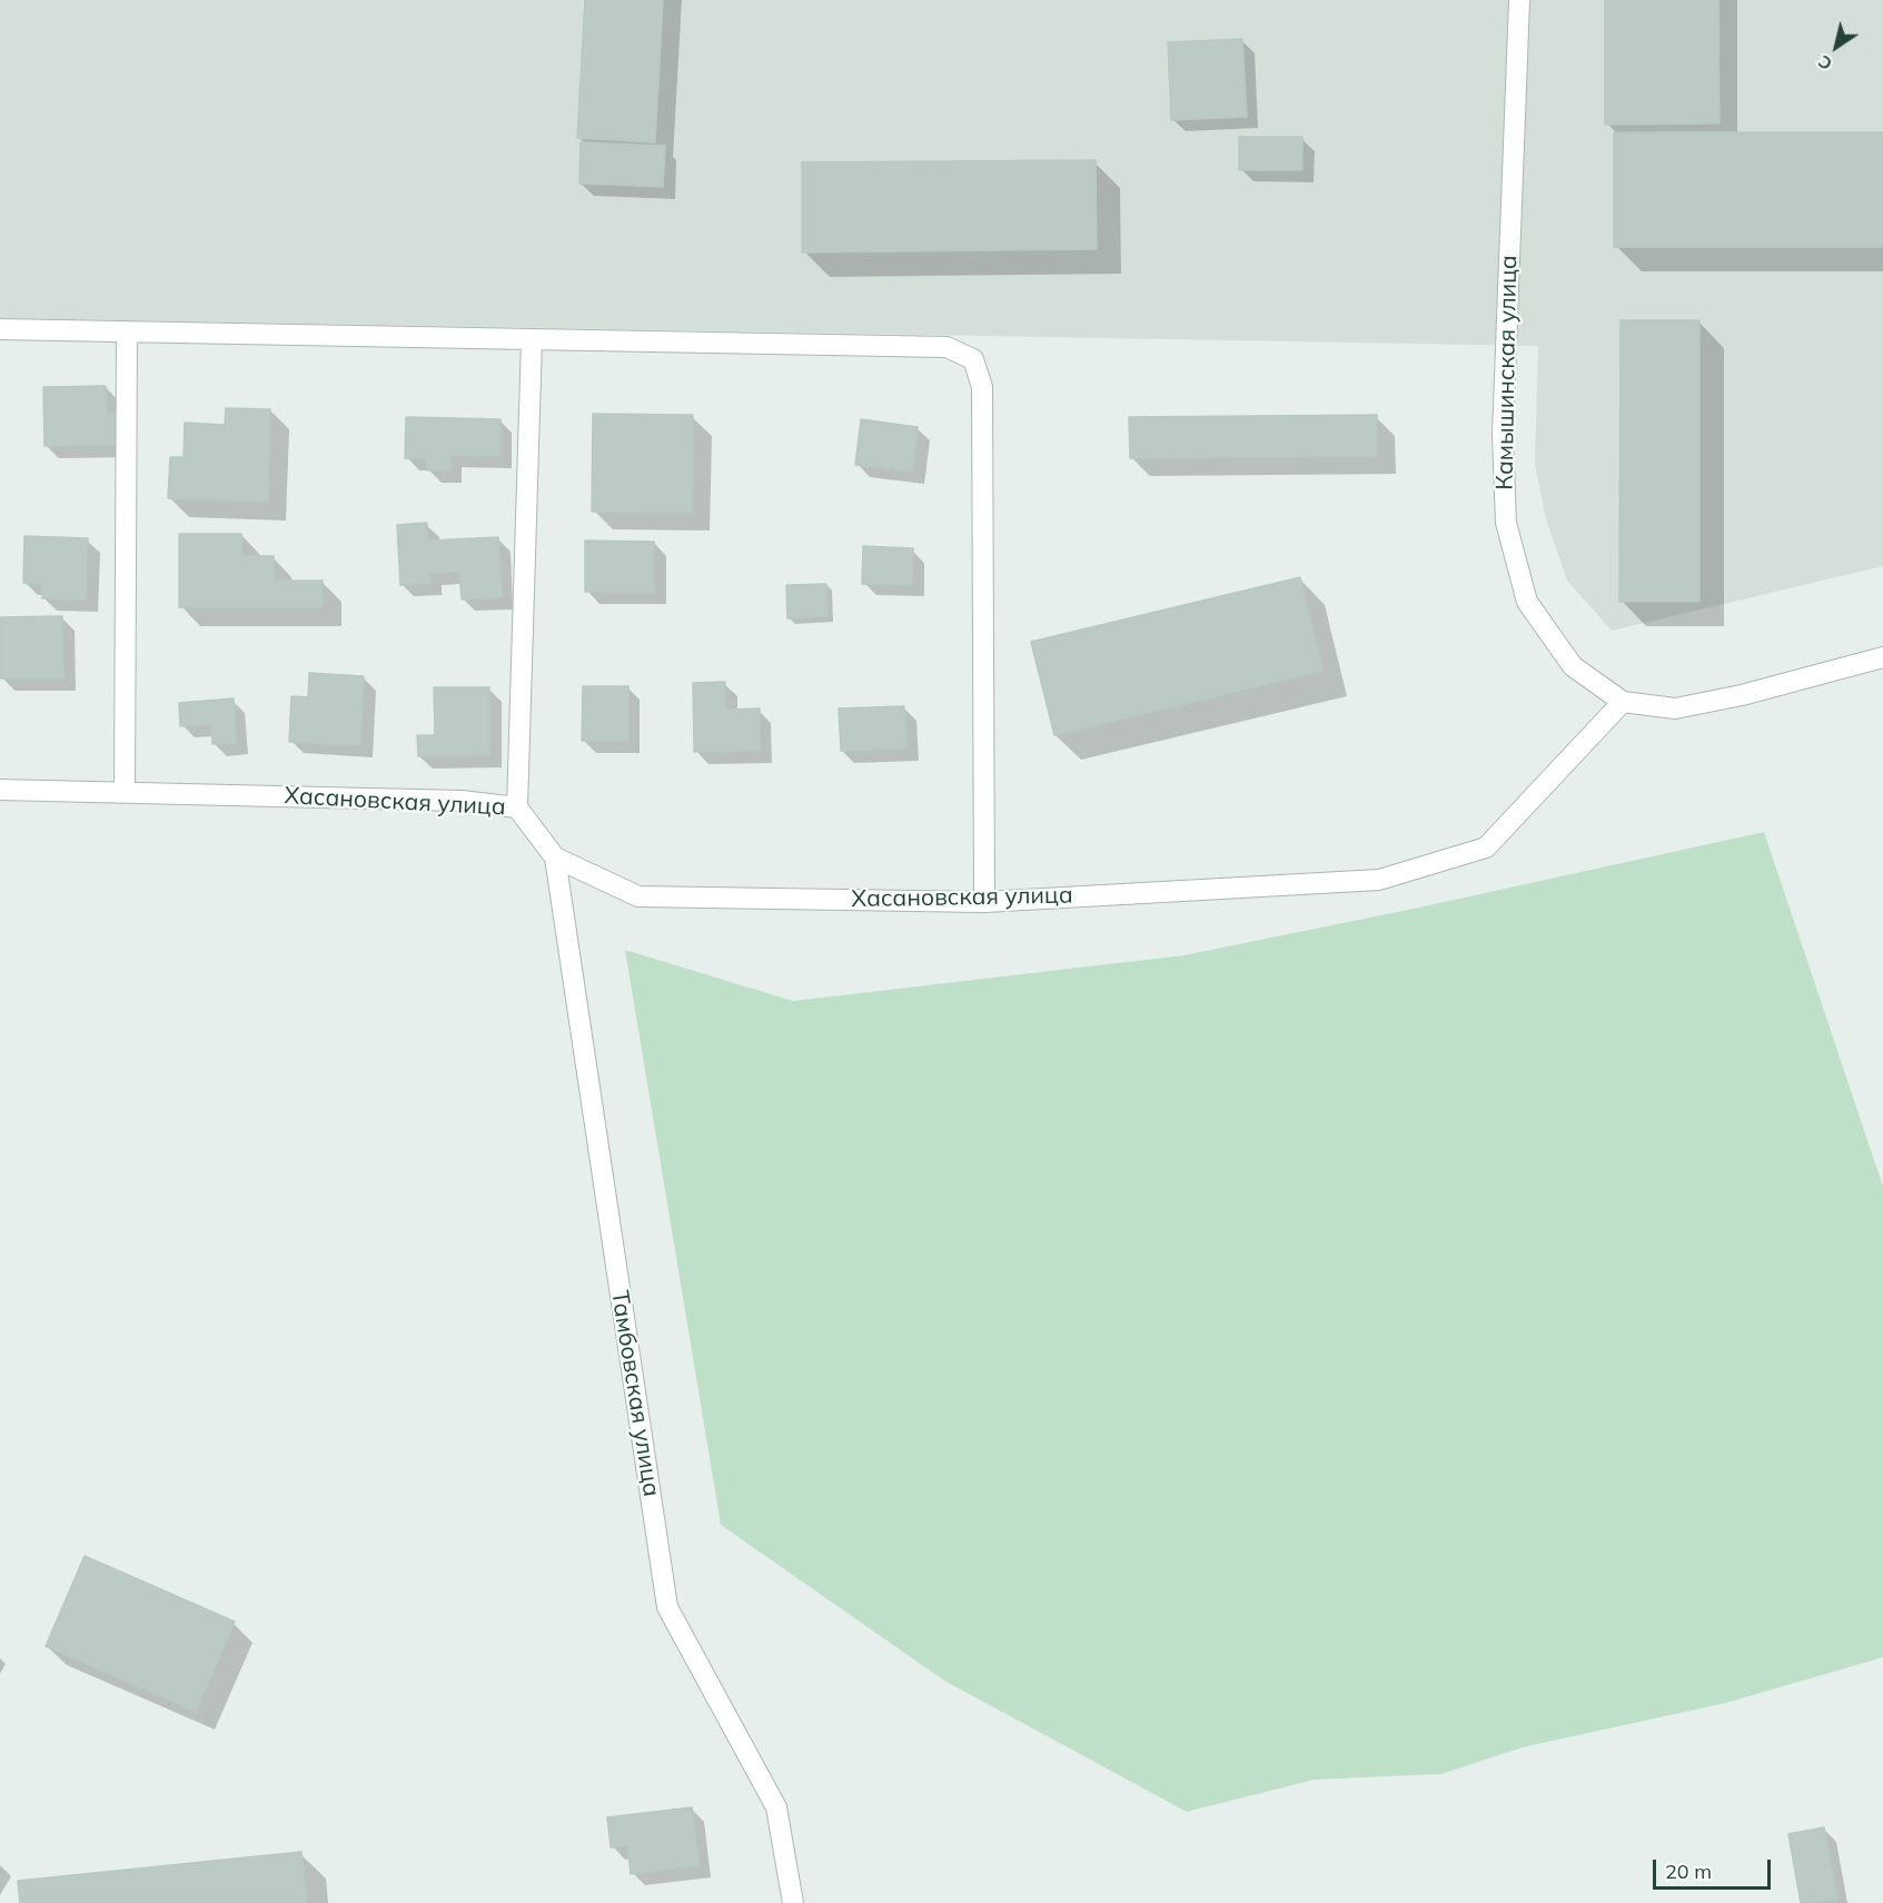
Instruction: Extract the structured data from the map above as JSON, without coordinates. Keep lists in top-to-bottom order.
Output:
{
  "streets": {
    "street": ["Камышинская улица", "Хасановская улица", "Тамбовская улица"]
  },
  "crossings": [
    ["Камышинская улица", "Хасановская улица"],
    ["Хасановская улица", "Тамбовская улица"]
  ],
  "scale_bar": "20 m",
  "north": "bottom left"
}
